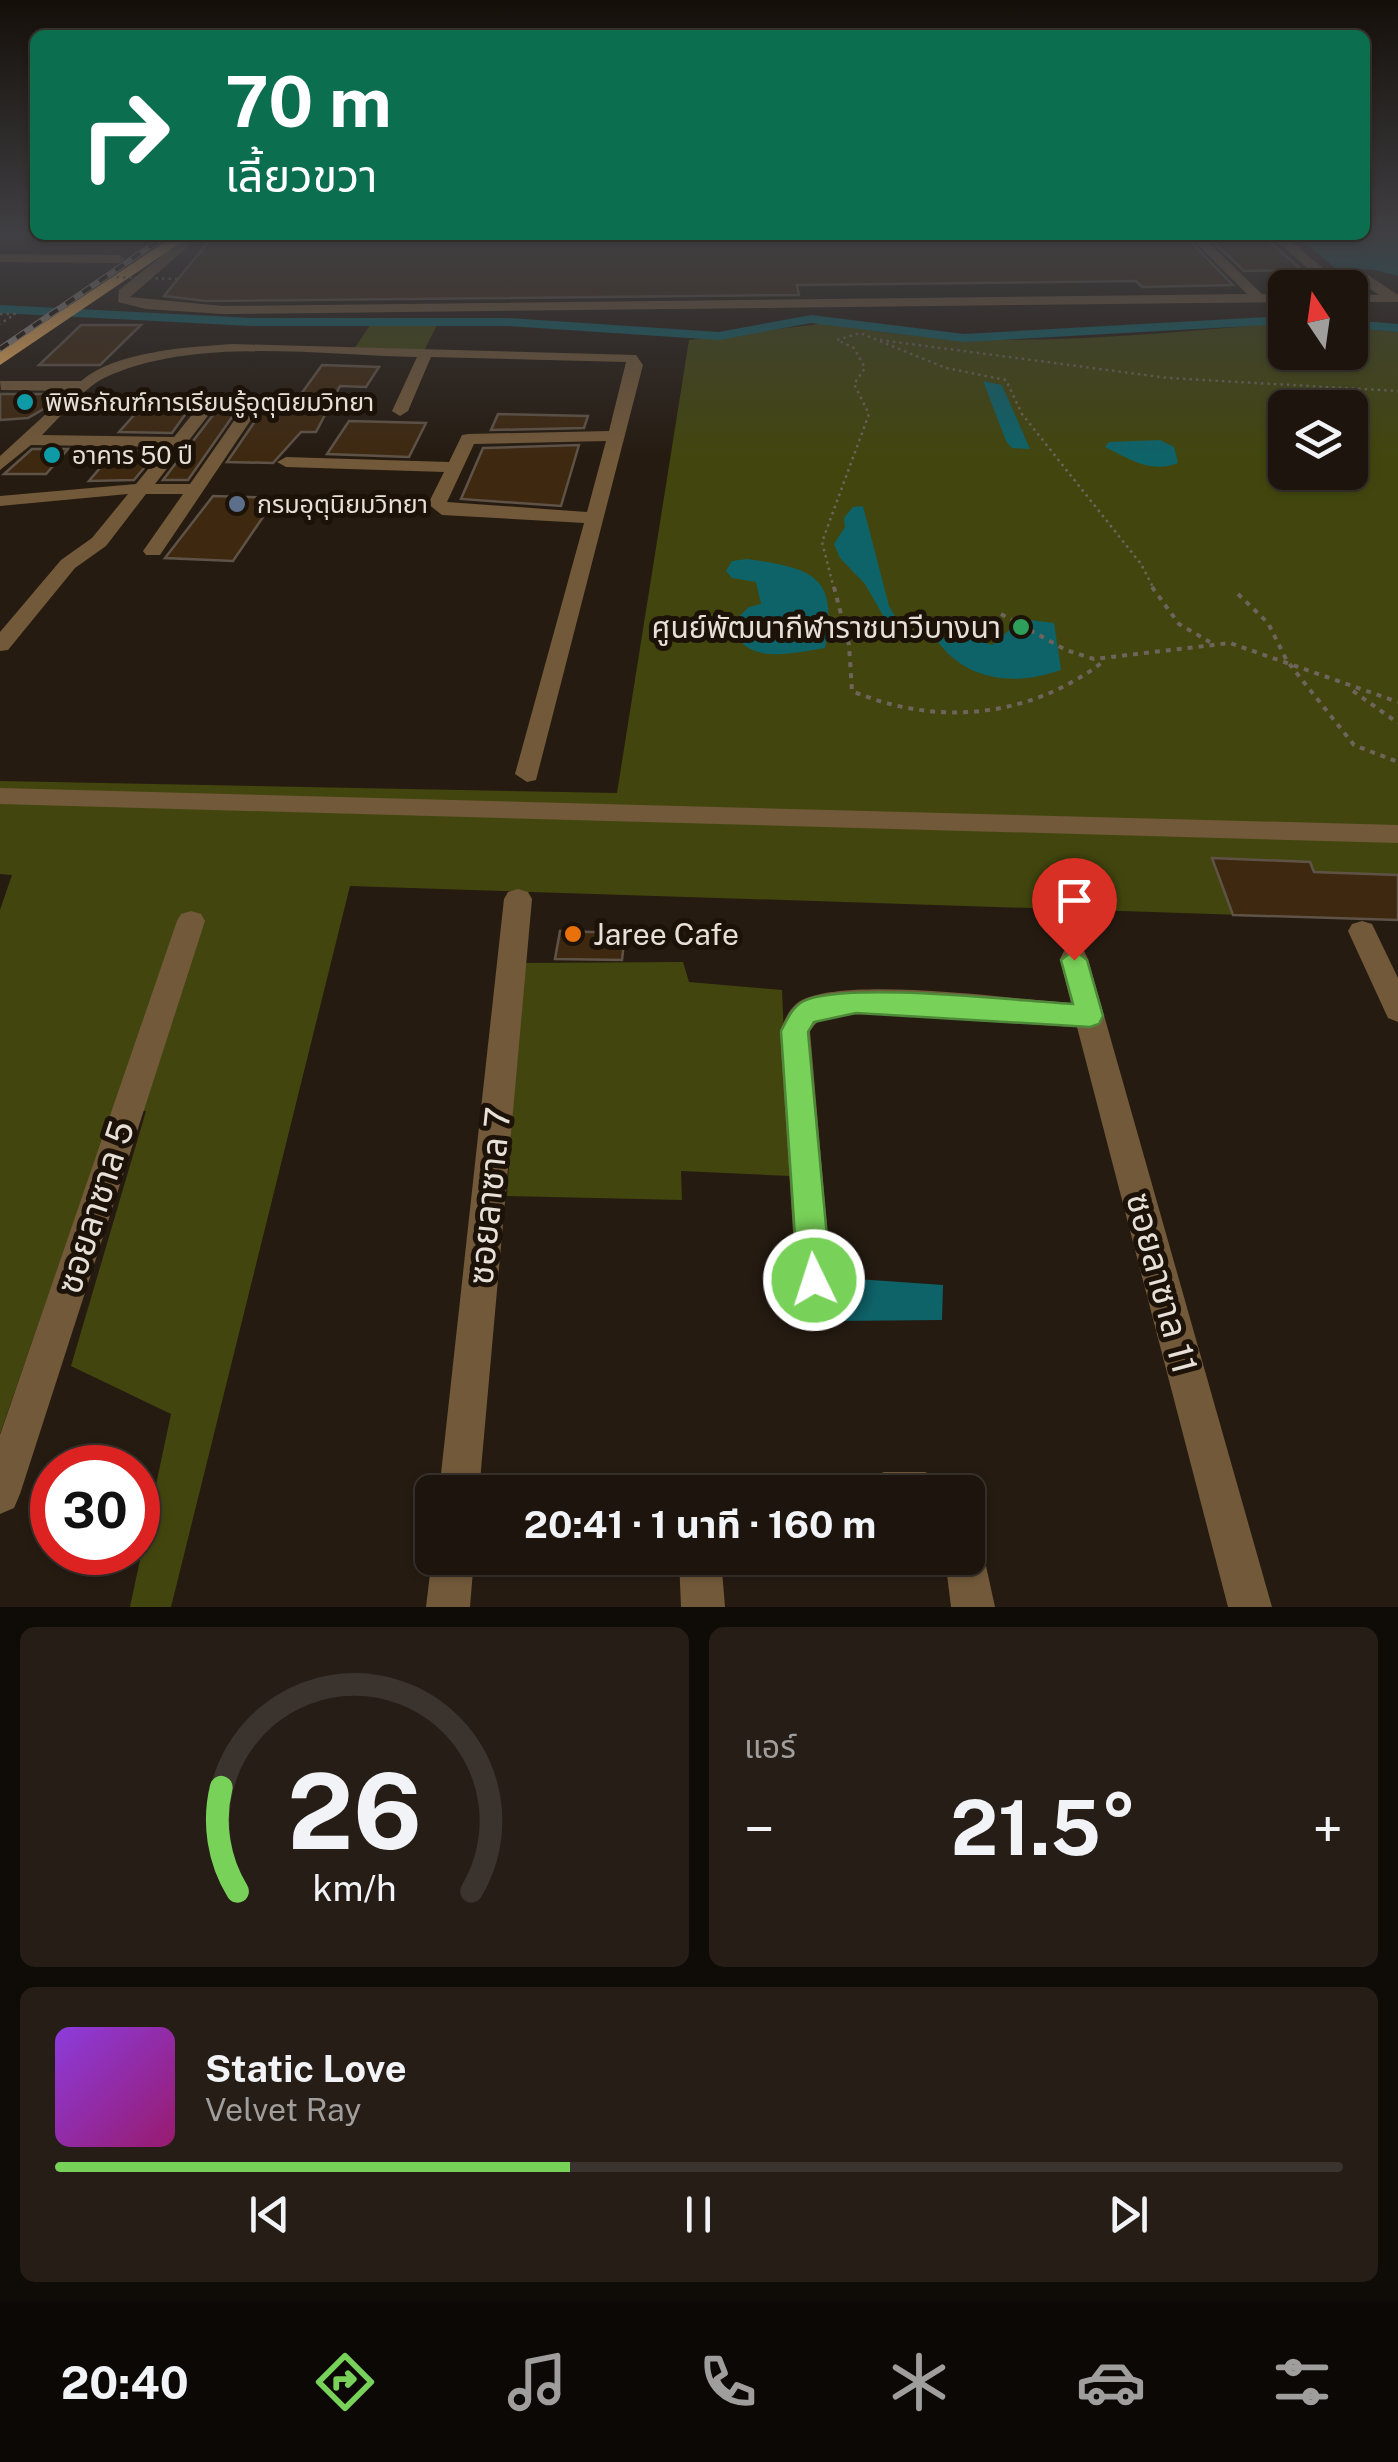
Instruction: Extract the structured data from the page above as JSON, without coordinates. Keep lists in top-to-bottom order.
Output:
{
  "streets": {
    "street": ["ซอยลาซาล 7", "ซอยลาซาล 5", "ซอยลาซาล 11"]
  },
  "places": [
    "พิพิธภัณฑ์การเรียนรู้อุตุนิยมวิทยา",
    "อาคาร 50 ปี",
    "กรมอุตุนิยมวิทยา",
    "ศูนย์พัฒนากีฬาราชนาวีบางนา",
    "Jaree Cafe"
  ],
  "north": "top",
  "page": {
    "turn": ["70 m", "เลี้ยวขวา"],
    "limit": "30",
    "trip": "20:41 · 1 นาที · 160 m",
    "tile": "แอร์",
    "heat": ["−", "21.5°", "+"],
    "song": ["Static Love", "Velvet Ray"],
    "tabs": "20:40",
    "gauge": ["26", "km/h"]
  }
}
